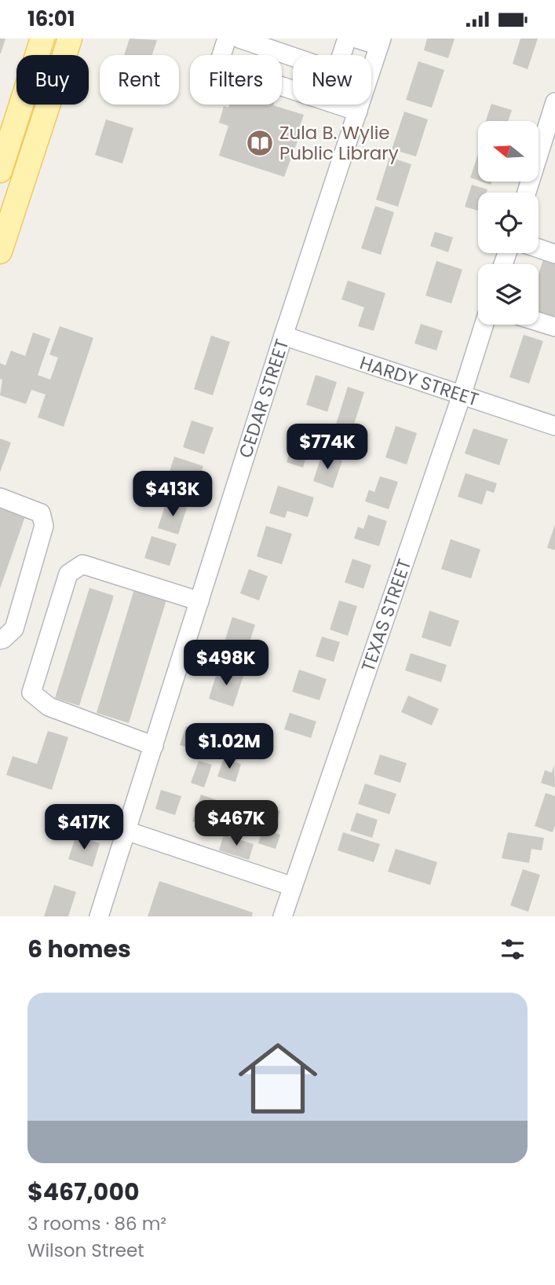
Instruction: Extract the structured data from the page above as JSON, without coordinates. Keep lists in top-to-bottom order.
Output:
{
  "streets": {
    "street": ["HARDY STREET", "CEDAR STREET", "TEXAS STREET"]
  },
  "crossings": [
    ["HARDY STREET", "CEDAR STREET"],
    ["HARDY STREET", "TEXAS STREET"]
  ],
  "places": {
    "library": ["Zula B. Wylie Public Library"]
  },
  "north": "left",
  "page": {
    "status": "16:01",
    "chip": [
      "Buy",
      "Rent",
      "Filters",
      "New"
    ],
    "price": [
      "$774K",
      "$413K",
      "$498K",
      "$1.02M",
      "$467K",
      "$417K"
    ],
    "heading": "6 homes",
    "list": [
      {
        "name": "$467,000",
        "note": "3 rooms · 86 m² · Wilson Street"
      }
    ]
  }
}
